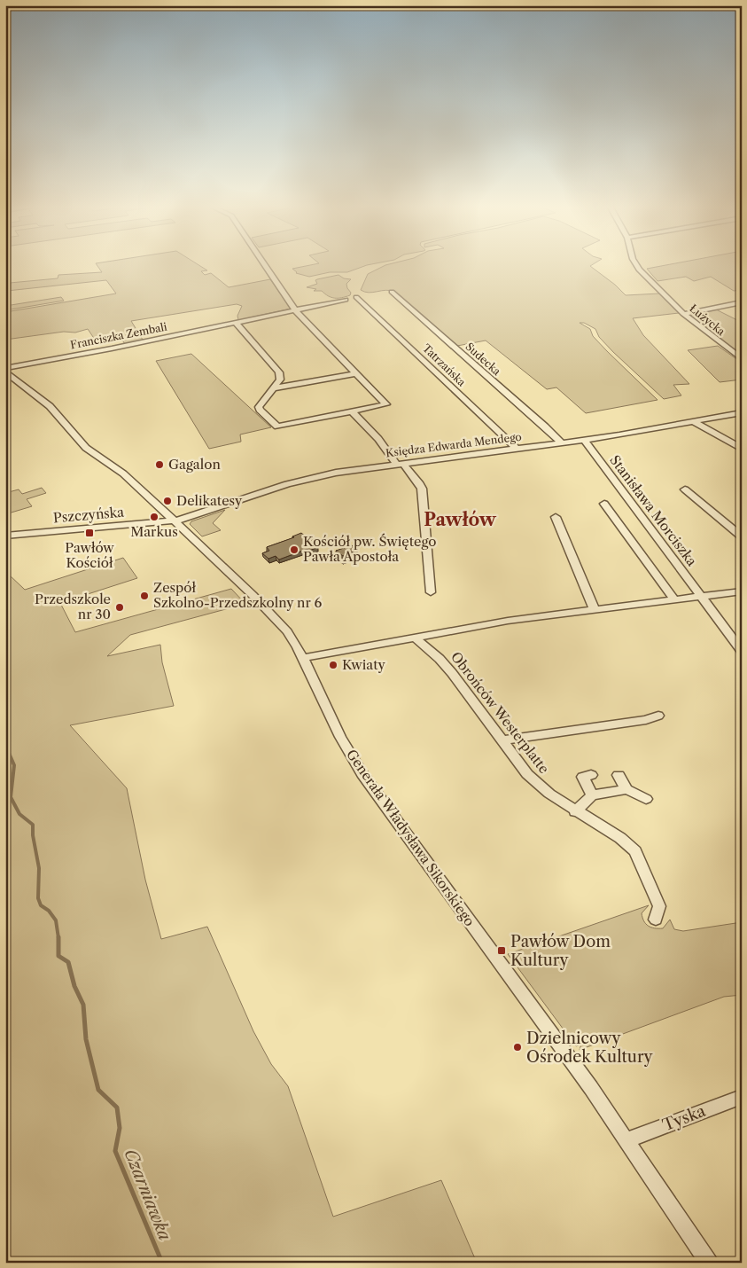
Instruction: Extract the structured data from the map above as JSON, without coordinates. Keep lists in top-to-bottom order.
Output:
{
  "streets": {
    "street": [
      "Łużycka",
      "Franciszka Zembali",
      "Sudecka",
      "Tatrzańska",
      "Księdza Edwarda Mendego",
      "Stanisława Morciszka",
      "Pszczyńska",
      "Obrońców Westerplatte",
      "Generała Władysława Sikorskiego",
      "Tyska"
    ]
  },
  "crossings": [
    ["Sudecka", "Księdza Edwarda Mendego"],
    ["Tatrzańska", "Księdza Edwarda Mendego"],
    ["Księdza Edwarda Mendego", "Stanisława Morciszka"],
    ["Księdza Edwarda Mendego", "Pszczyńska"],
    ["Księdza Edwarda Mendego", "Generała Władysława Sikorskiego"],
    ["Stanisława Morciszka", "Obrońców Westerplatte"],
    ["Pszczyńska", "Generała Władysława Sikorskiego"],
    ["Obrońców Westerplatte", "Generała Władysława Sikorskiego"],
    ["Generała Władysława Sikorskiego", "Tyska"]
  ],
  "districts": ["Pawłów"],
  "water": ["Czarniawka"],
  "places": {
    "other": [
      "Gagalon",
      "Delikatesy",
      "Markus",
      "Kościół pw. Świętego Pawła Apostoła",
      "Zespół Szkolno-Przedszkolny nr 6",
      "Przedszkole nr 30",
      "Kwiaty",
      "Dzielnicowy Ośrodek Kultury"
    ],
    "transit": ["Pawłów Kościół", "Pawłów Dom Kultury"]
  }
}
